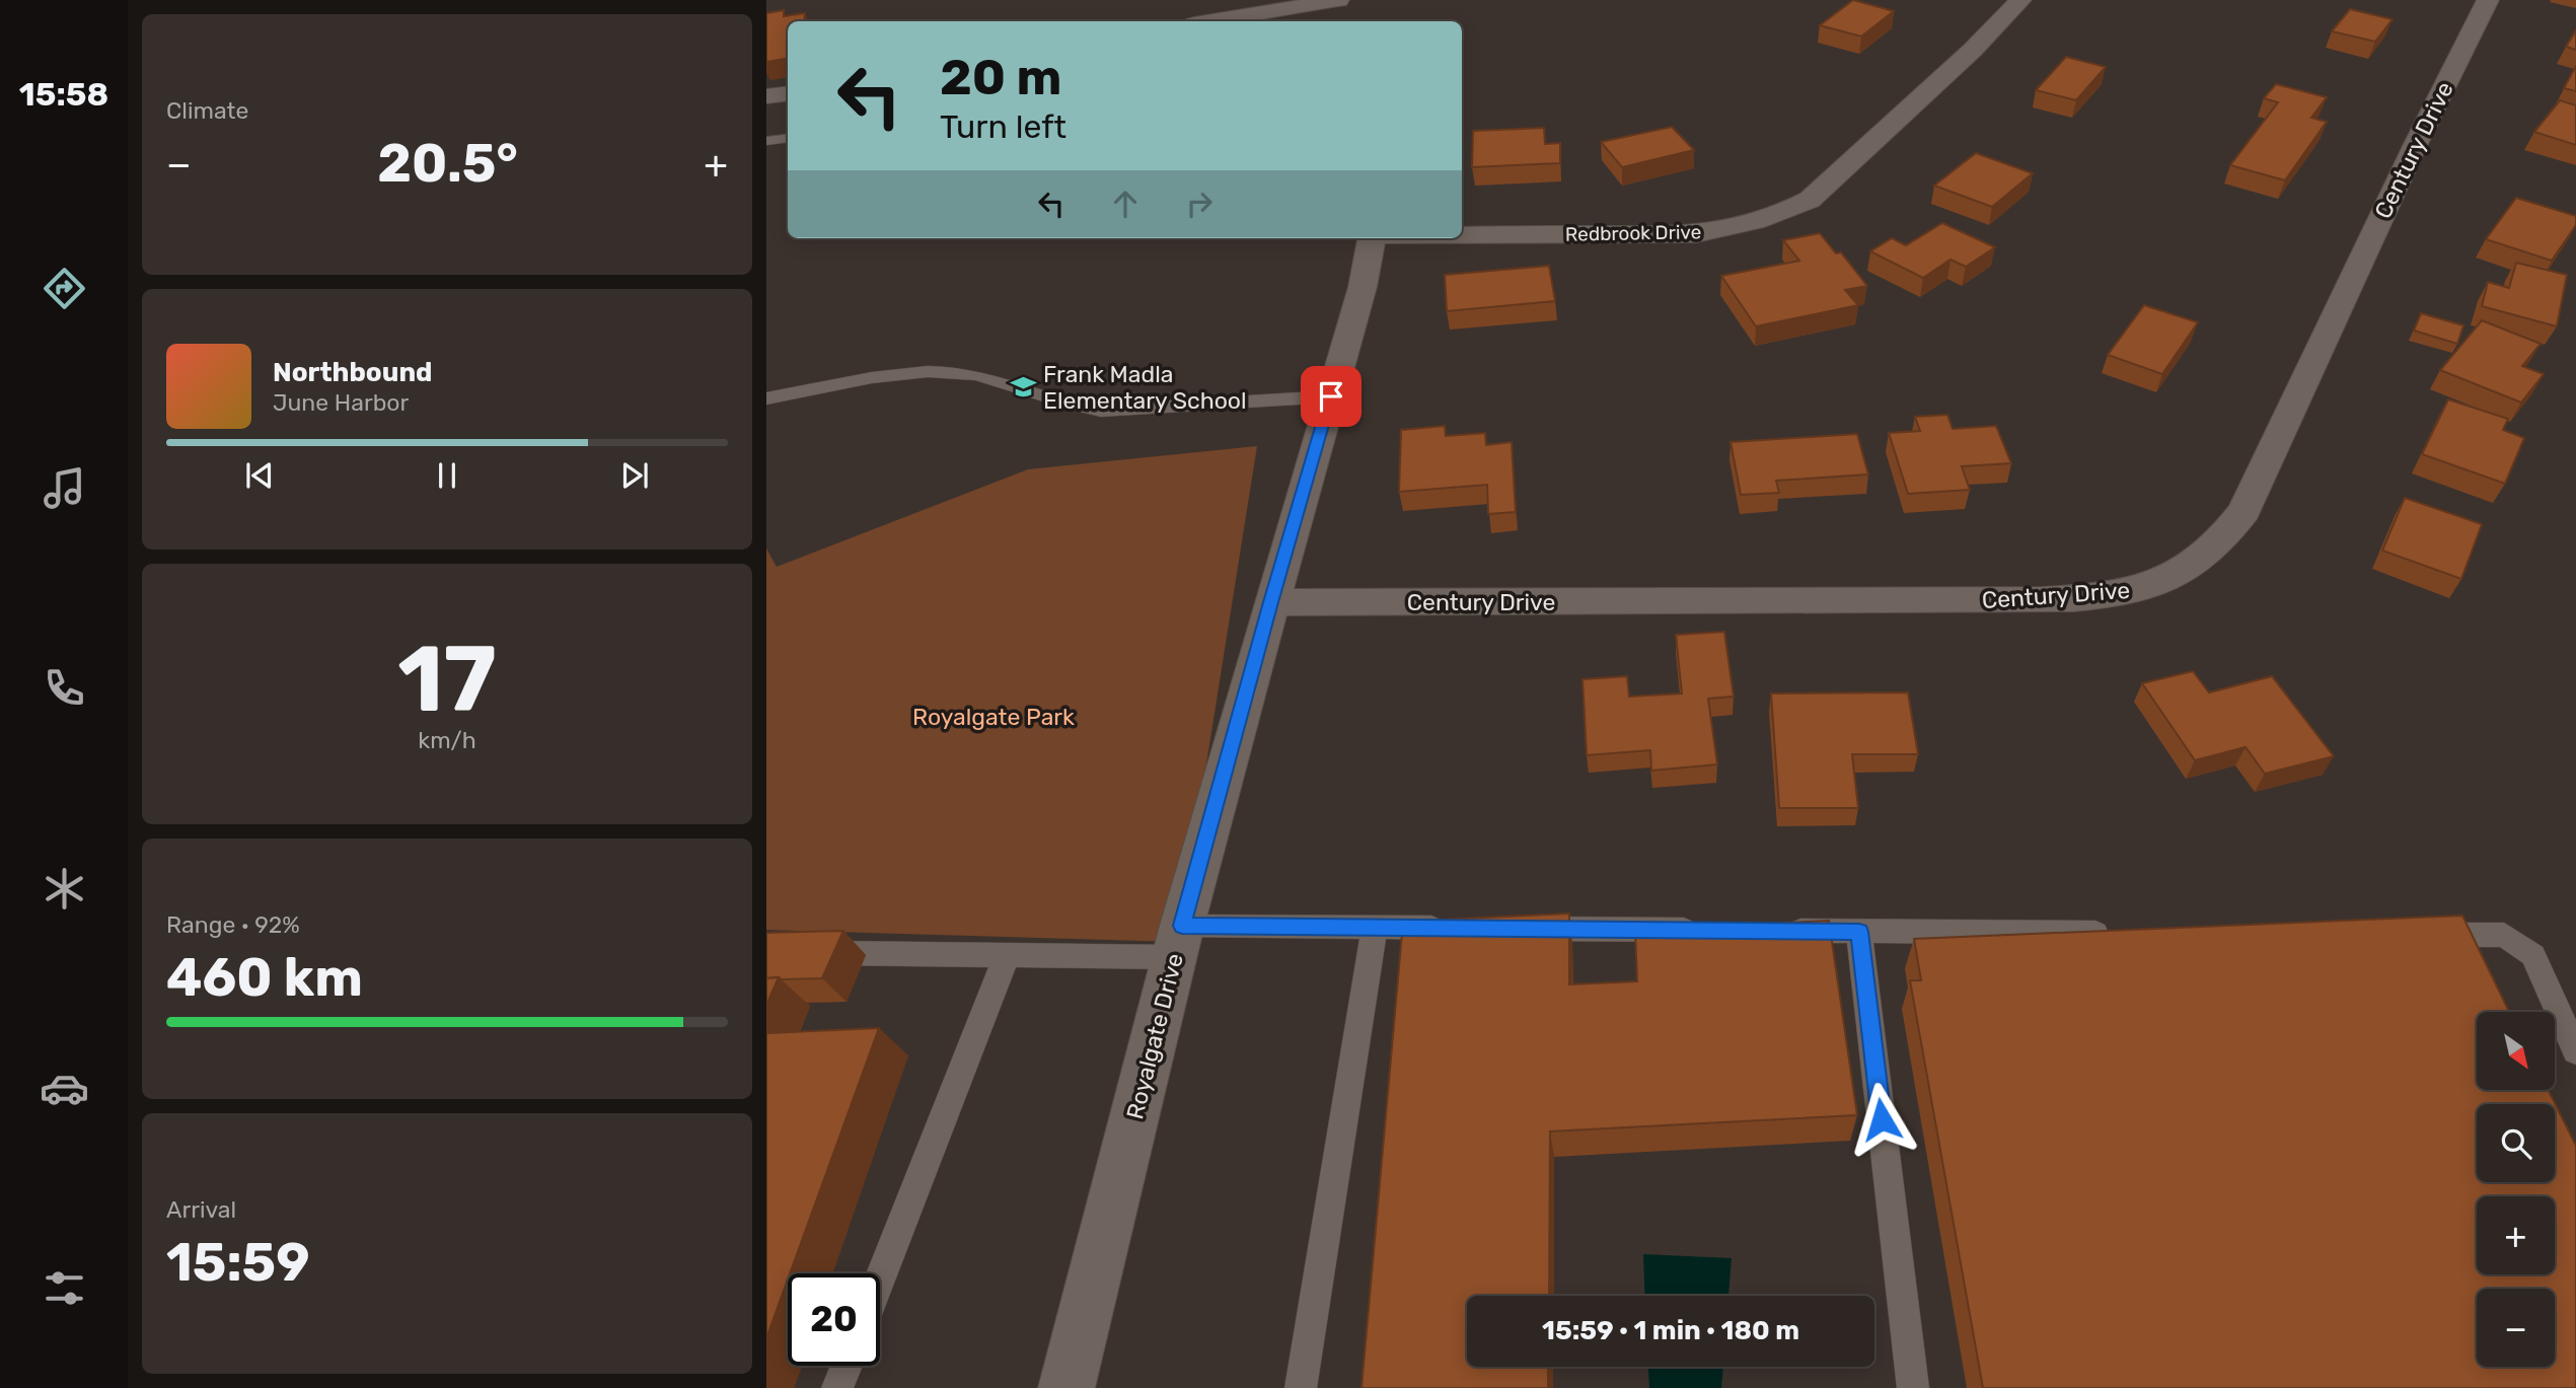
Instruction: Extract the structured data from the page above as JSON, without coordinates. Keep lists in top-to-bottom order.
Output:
{
  "streets": {
    "street": ["Century Drive", "Redbrook Drive", "Royalgate Drive"]
  },
  "crossings": [
    ["Century Drive", "Royalgate Drive"]
  ],
  "parks": ["Royalgate Park"],
  "places": {
    "school or university": ["Frank Madla Elementary School"]
  },
  "north": "bottom right",
  "page": {
    "tabs": "15:58",
    "tile": [
      "Climate",
      ["17", "km/h"],
      ["Range · 92%", "460 km"],
      ["Arrival", "15:59"]
    ],
    "turn": ["20 m", "Turn left"],
    "heat": ["−", "20.5°", "+"],
    "song": ["Northbound", "June Harbor"],
    "map_buttons": ["+", "−"],
    "limit": "20",
    "trip": "15:59 · 1 min · 180 m"
  }
}
